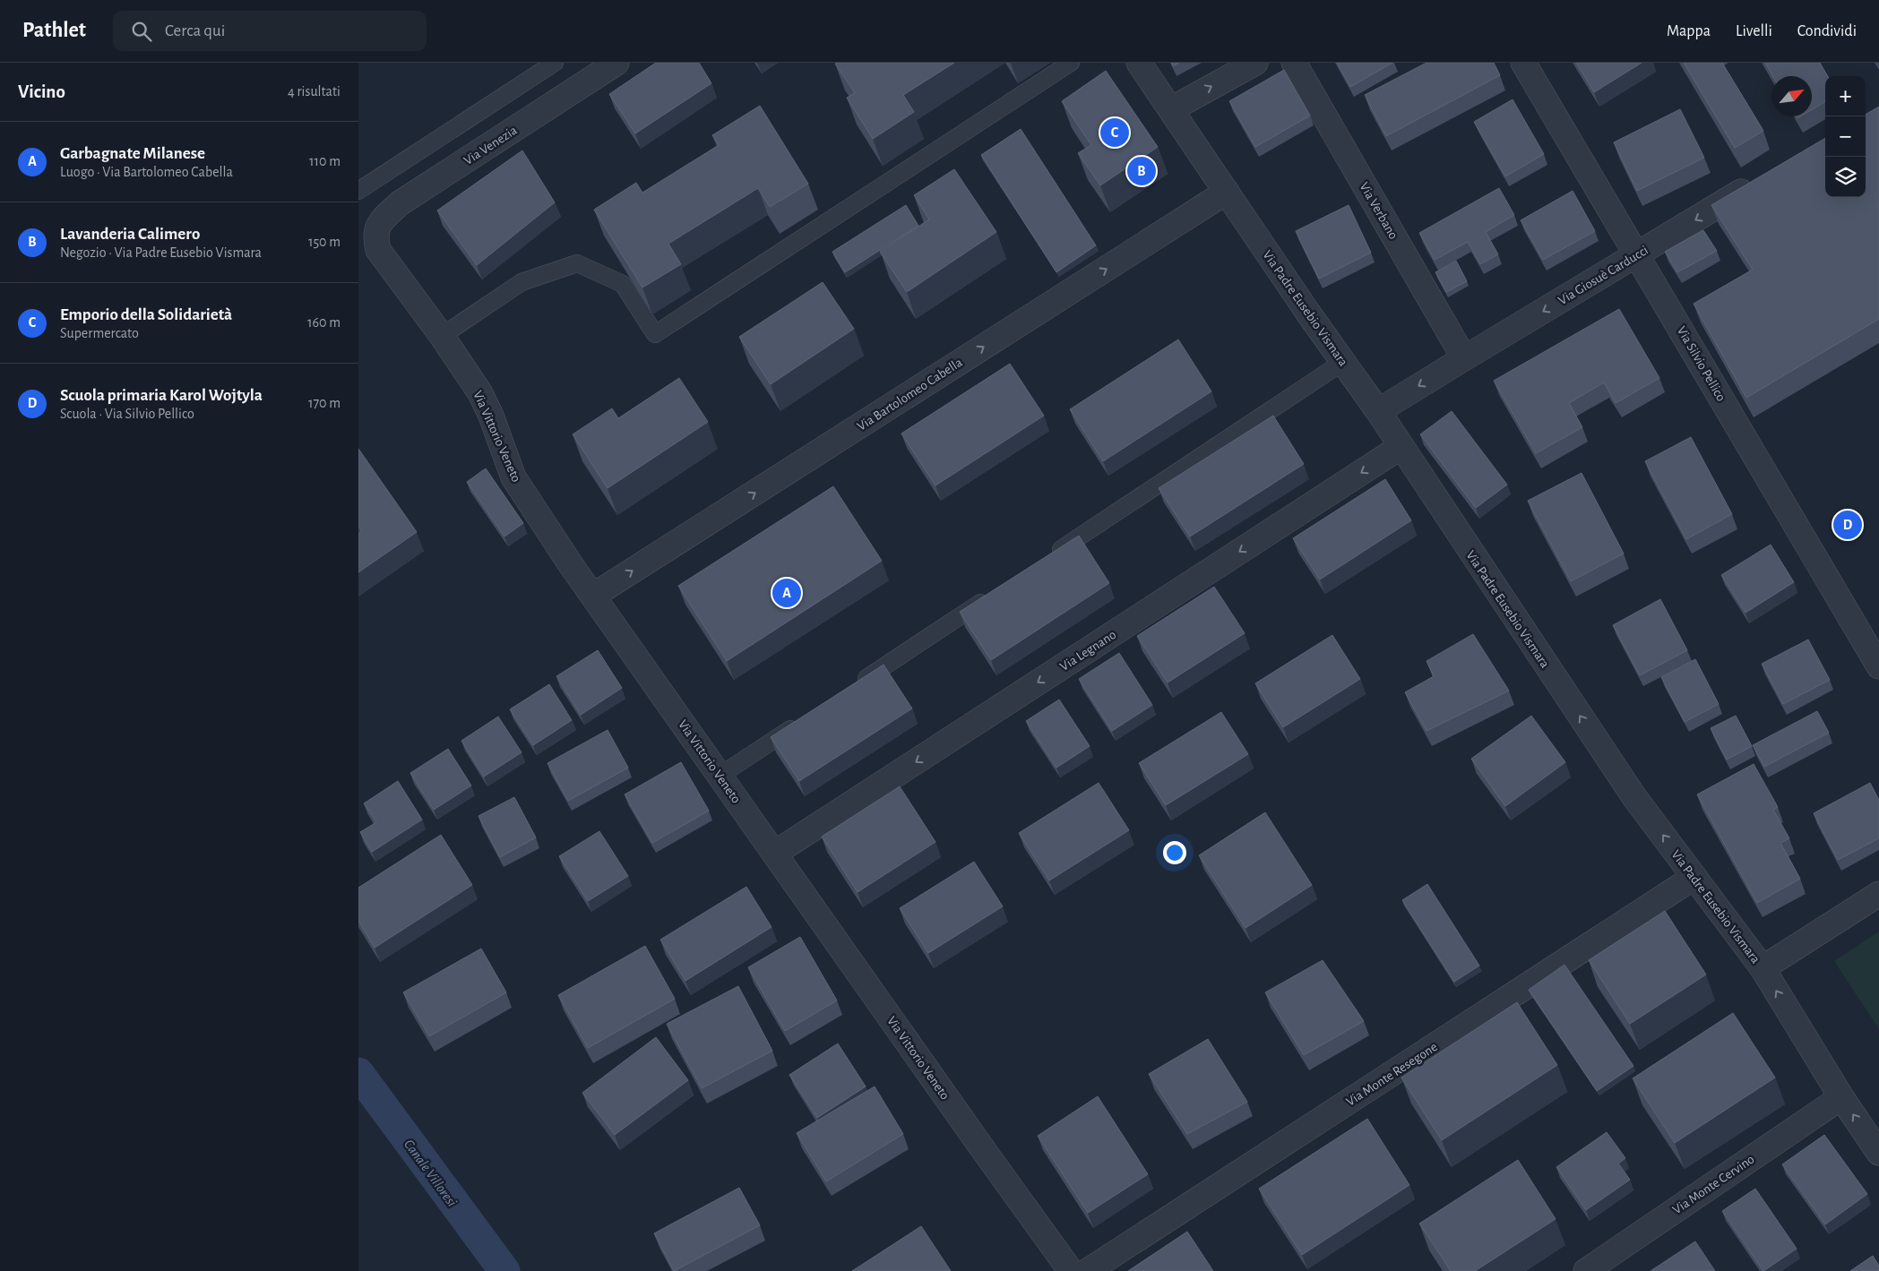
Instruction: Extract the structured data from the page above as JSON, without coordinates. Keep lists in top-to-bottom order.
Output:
{
  "streets": {
    "street": [
      "Via Venezia",
      "Via Verbano",
      "Via Giosuè Carducci",
      "Via Padre Eusebio Vismara",
      "Via Silvio Pellico",
      "Via Bartolomeo Cabella",
      "Via Vittorio Veneto",
      "Via Legnano",
      "Via Monte Resegone",
      "Via Monte Cervino"
    ]
  },
  "crossings": [
    ["Via Venezia", "Via Vittorio Veneto"],
    ["Via Verbano", "Via Giosuè Carducci"],
    ["Via Giosuè Carducci", "Via Padre Eusebio Vismara"],
    ["Via Giosuè Carducci", "Via Silvio Pellico"],
    ["Via Padre Eusebio Vismara", "Via Bartolomeo Cabella"],
    ["Via Padre Eusebio Vismara", "Via Legnano"],
    ["Via Padre Eusebio Vismara", "Via Monte Resegone"],
    ["Via Padre Eusebio Vismara", "Via Monte Cervino"],
    ["Via Bartolomeo Cabella", "Via Vittorio Veneto"],
    ["Via Vittorio Veneto", "Via Legnano"]
  ],
  "one_way": [
    "Via Giosuè Carducci",
    "Via Padre Eusebio Vismara",
    "Via Bartolomeo Cabella",
    "Via Legnano"
  ],
  "water": ["Canale Villoresi"],
  "north": "top right",
  "page": {
    "header": "Pathlet",
    "search": "Cerca qui",
    "nav": ["Mappa", "Livelli", "Condividi"],
    "heading": ["Vicino", "4 risultati"],
    "map_buttons": ["+", "−"],
    "pins": [
      "C",
      "B",
      "D",
      "A"
    ],
    "list": [
      {
        "mark": "A",
        "name": "Garbagnate Milanese",
        "note": "Luogo · Via Bartolomeo Cabella",
        "value": "110 m"
      },
      {
        "mark": "B",
        "name": "Lavanderia Calimero",
        "note": "Negozio · Via Padre Eusebio Vismara",
        "value": "150 m"
      },
      {
        "mark": "C",
        "name": "Emporio della Solidarietà",
        "note": "Supermercato",
        "value": "160 m"
      },
      {
        "mark": "D",
        "name": "Scuola primaria Karol Wojtyla",
        "note": "Scuola · Via Silvio Pellico",
        "value": "170 m"
      }
    ]
  }
}
